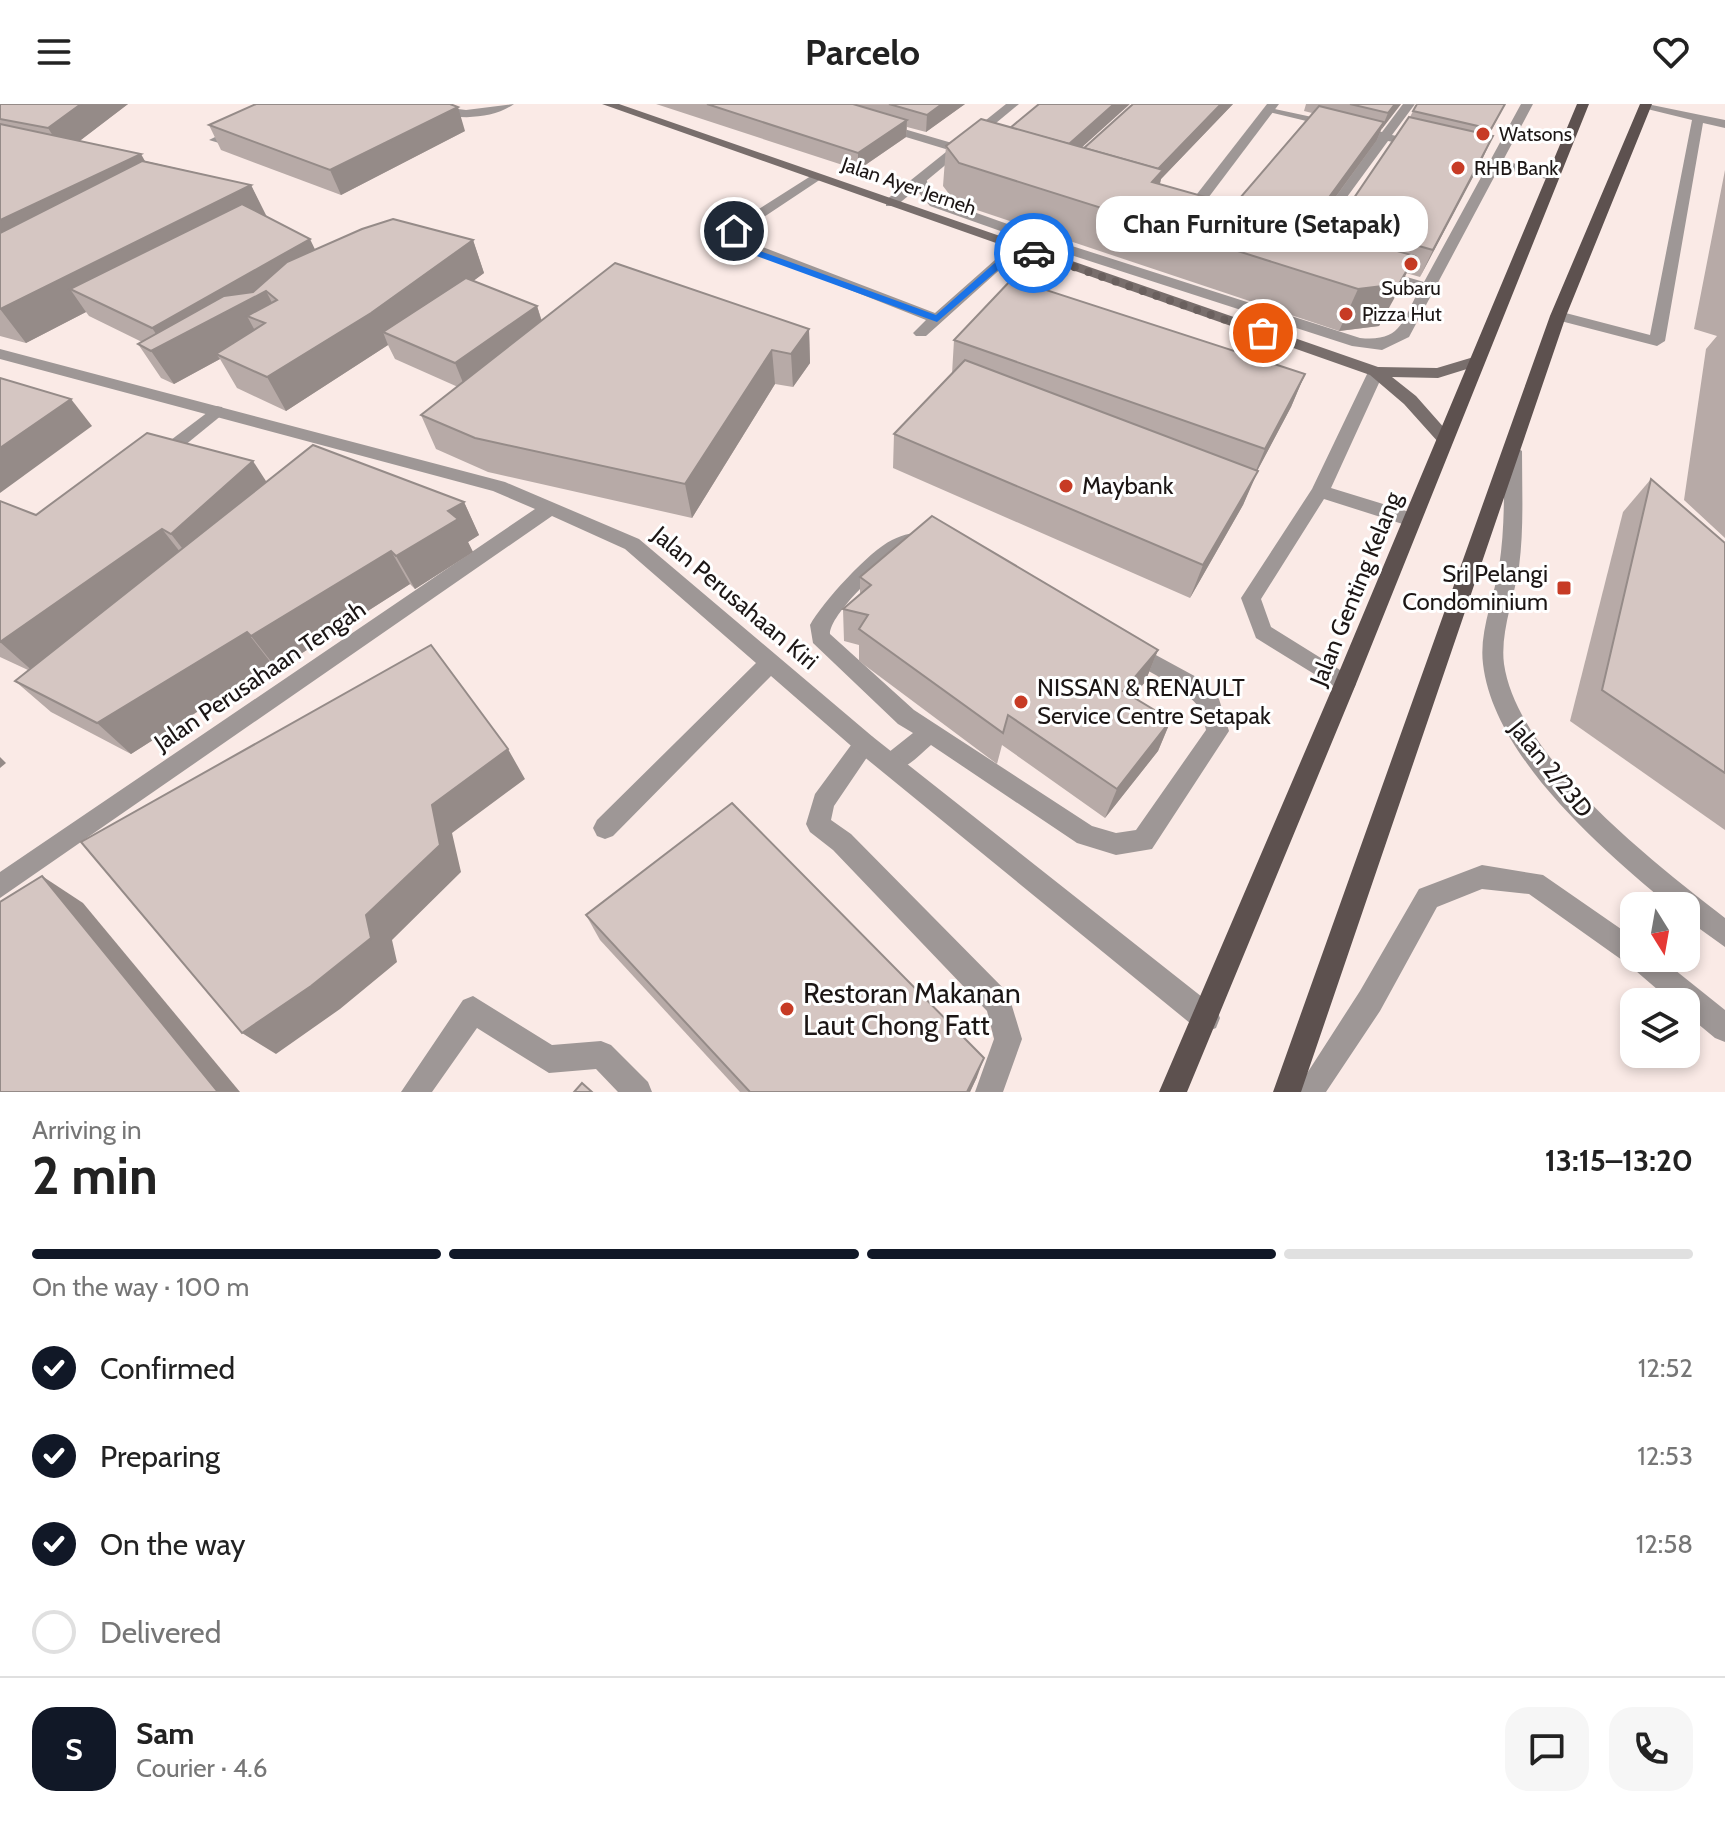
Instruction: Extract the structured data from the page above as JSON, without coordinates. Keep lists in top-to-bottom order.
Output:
{
  "streets": {
    "main road": ["Jalan Ayer Jerneh", "Jalan Genting Kelang"],
    "street": ["Jalan Perusahaan Kiri", "Jalan Perusahaan Tengah", "Jalan 2/23D"]
  },
  "crossings": [
    ["Jalan Ayer Jerneh", "Jalan Genting Kelang"],
    ["Jalan Genting Kelang", "Jalan Perusahaan Kiri"],
    ["Jalan Perusahaan Kiri", "Jalan Perusahaan Tengah"]
  ],
  "places": {
    "other": [
      "Watsons",
      "RHB Bank",
      "Subaru",
      "Pizza Hut",
      "Chan Furniture (Setapak)",
      "Maybank",
      "NISSAN & RENAULT Service Centre Setapak",
      "Restoran Makanan Laut Chong Fatt"
    ],
    "transit": ["Sri Pelangi Condominium"]
  },
  "north": "bottom",
  "page": {
    "header": "Parcelo",
    "bubble": "Chan Furniture (Setapak)",
    "heading": ["2 min", "Arriving in", "13:15–13:20"],
    "panel": ["Sam", "Courier · 4.6"],
    "bar": "On the way · 100 m",
    "list": [
      ["Confirmed", "12:52"],
      ["Preparing", "12:53"],
      ["On the way", "12:58"],
      "Delivered"
    ],
    "round": "S"
  }
}
